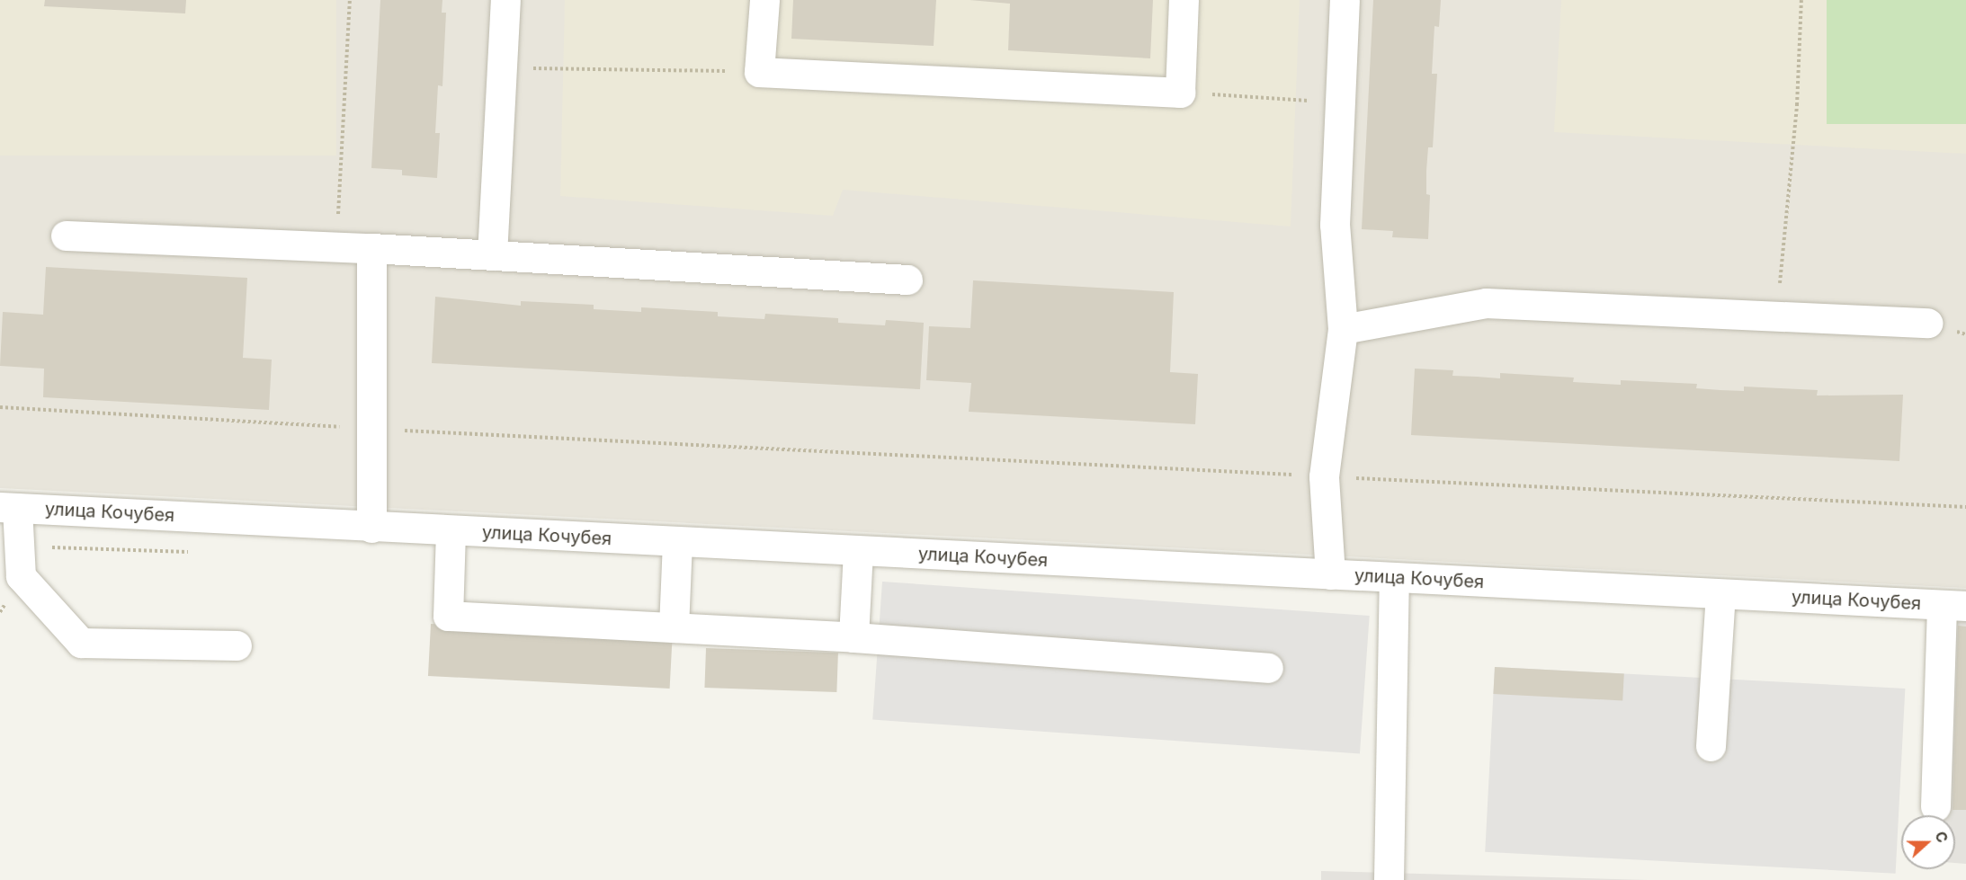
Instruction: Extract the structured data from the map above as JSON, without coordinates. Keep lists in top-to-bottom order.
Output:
{
  "streets": {
    "street": ["улица Кочубея"]
  },
  "north": "right"
}
